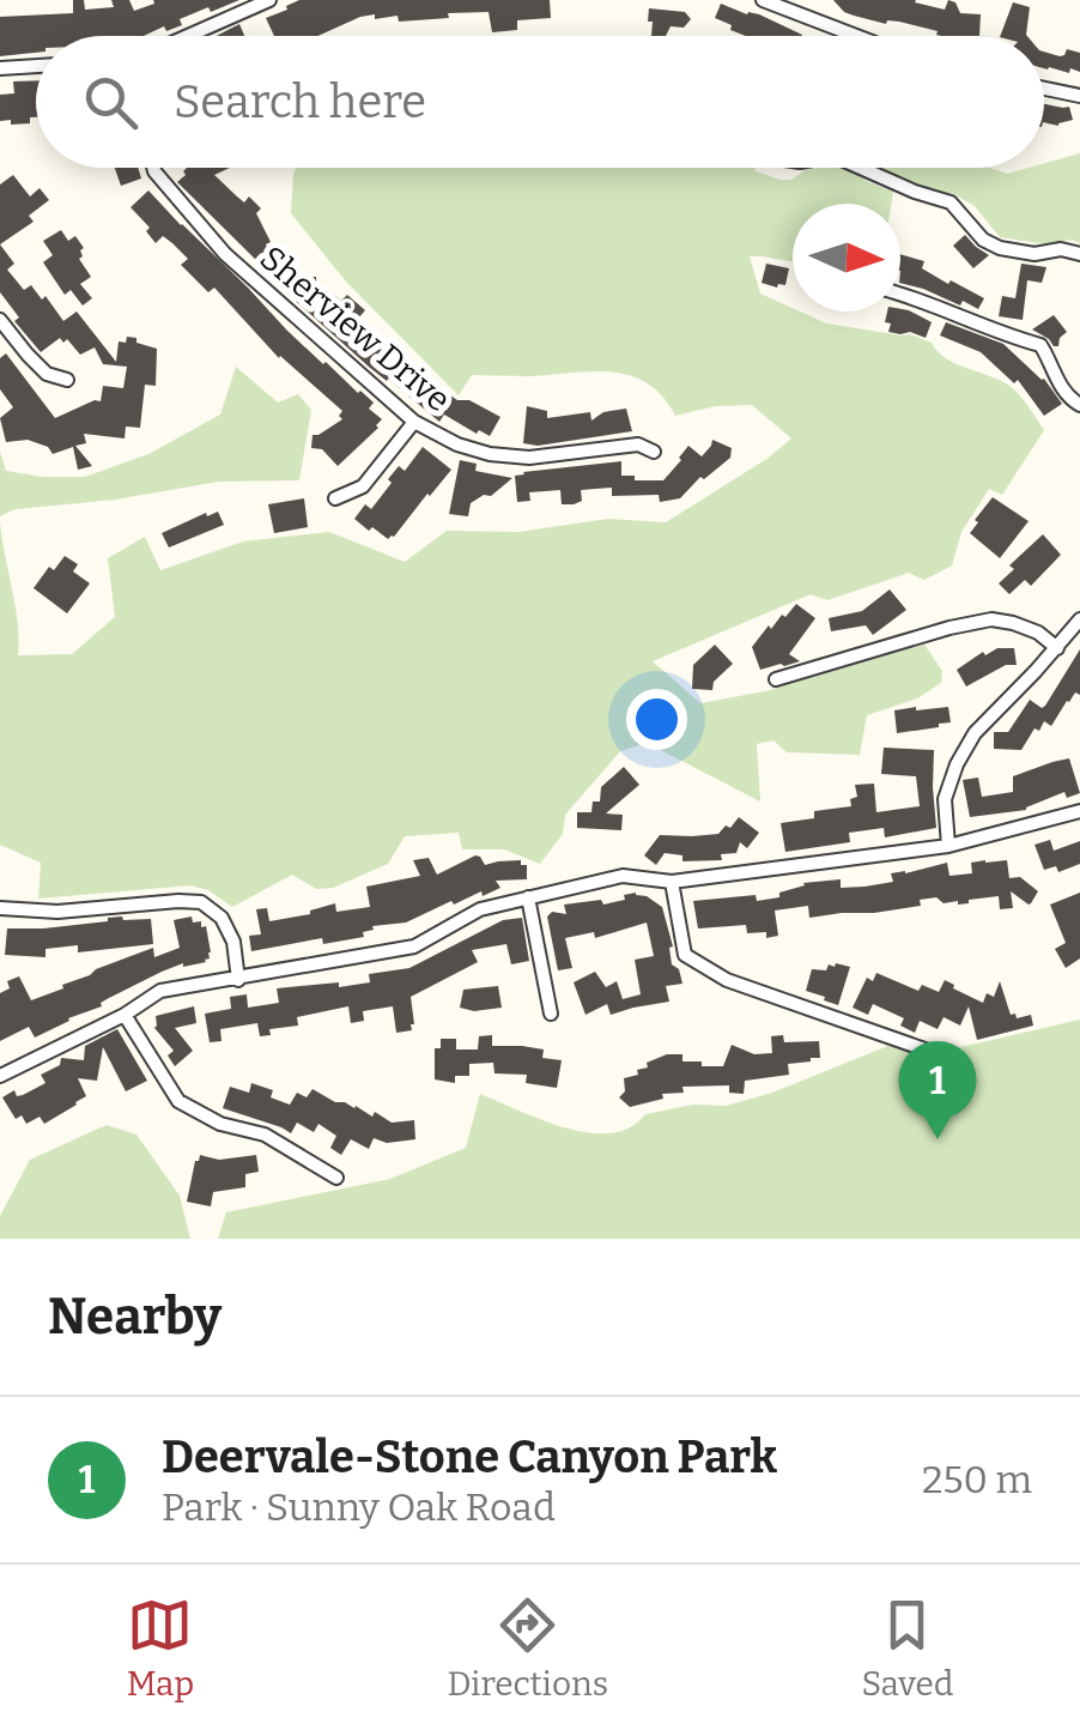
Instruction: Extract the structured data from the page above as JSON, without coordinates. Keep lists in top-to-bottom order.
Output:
{
  "streets": {
    "street": ["Sherview Drive"]
  },
  "north": "right",
  "page": {
    "search": "Search here",
    "pins": "1",
    "heading": "Nearby",
    "list": [
      {
        "mark": "1",
        "name": "Deervale-Stone Canyon Park",
        "note": "Park · Sunny Oak Road",
        "value": "250 m"
      }
    ],
    "nav": ["Map", "Directions", "Saved"]
  }
}
